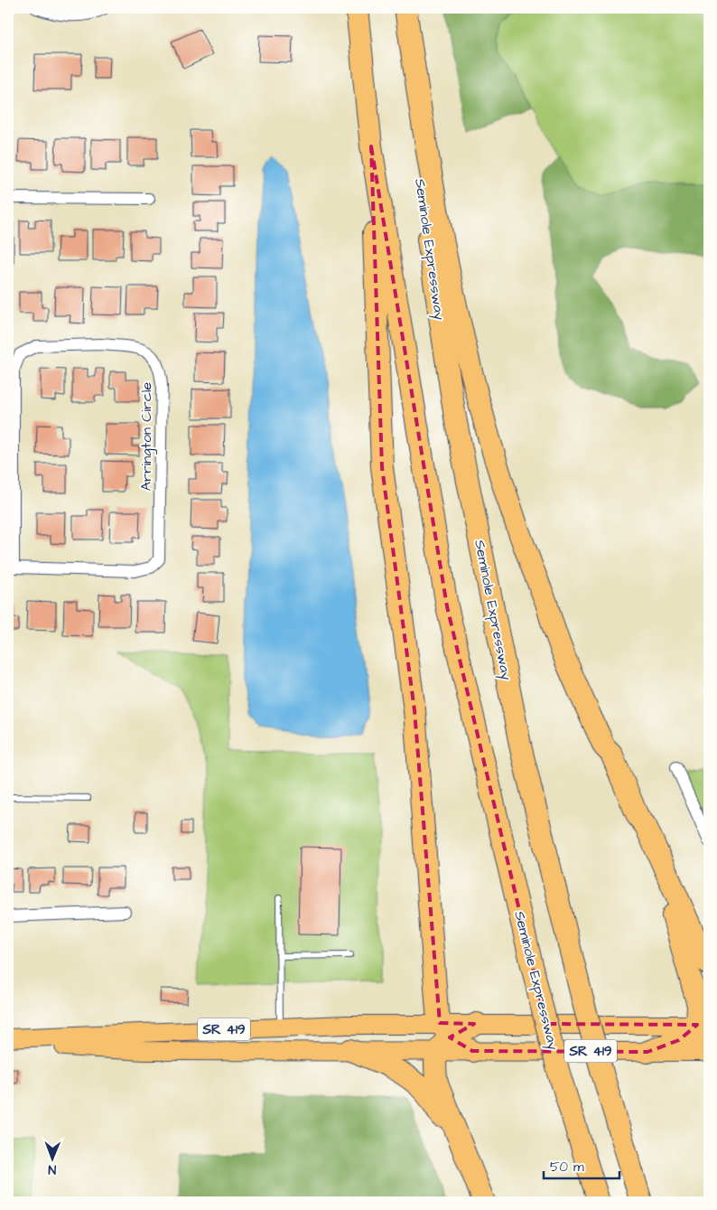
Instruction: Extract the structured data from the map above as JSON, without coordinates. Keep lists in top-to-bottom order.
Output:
{
  "streets": {
    "highway": ["Seminole Expressway"],
    "main road": ["SR 419"],
    "street": ["Arrington Circle"]
  },
  "scale_bar": "50 m",
  "north": "bottom"
}
